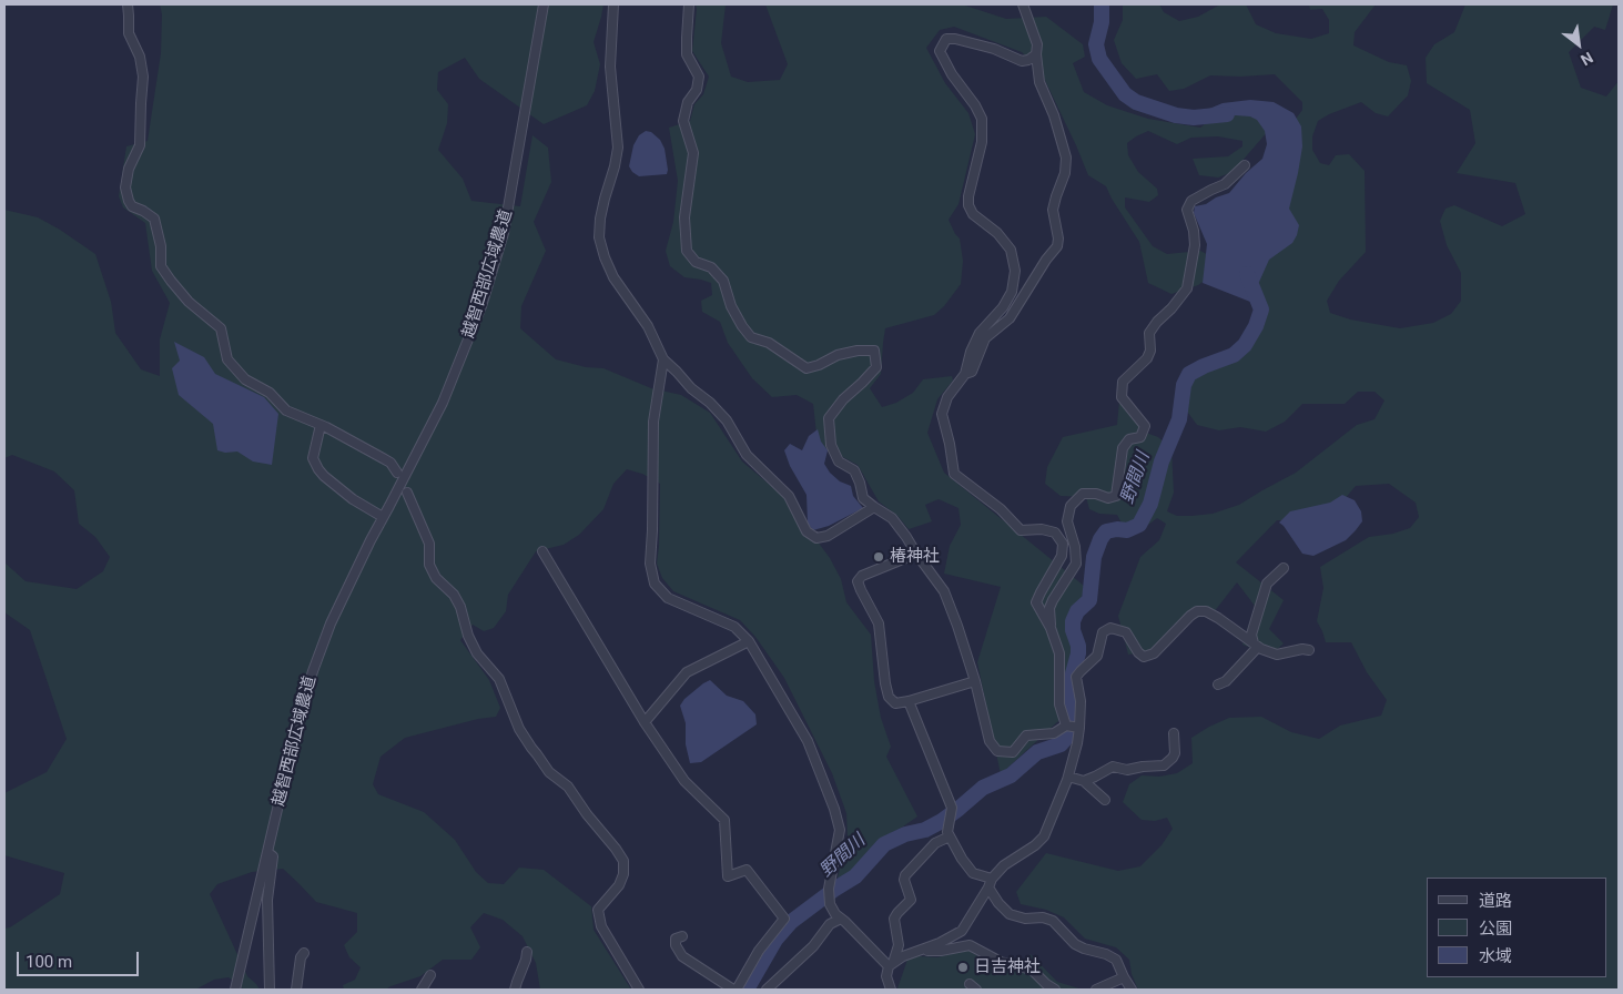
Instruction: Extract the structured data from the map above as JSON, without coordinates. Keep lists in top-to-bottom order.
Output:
{
  "streets": {
    "street": ["越智西部広域農道"]
  },
  "water": ["野間川"],
  "places": ["椿神社", "日吉神社"],
  "legend": ["道路", "公園", "水域"],
  "scale_bar": "100 m",
  "north": "bottom right"
}
